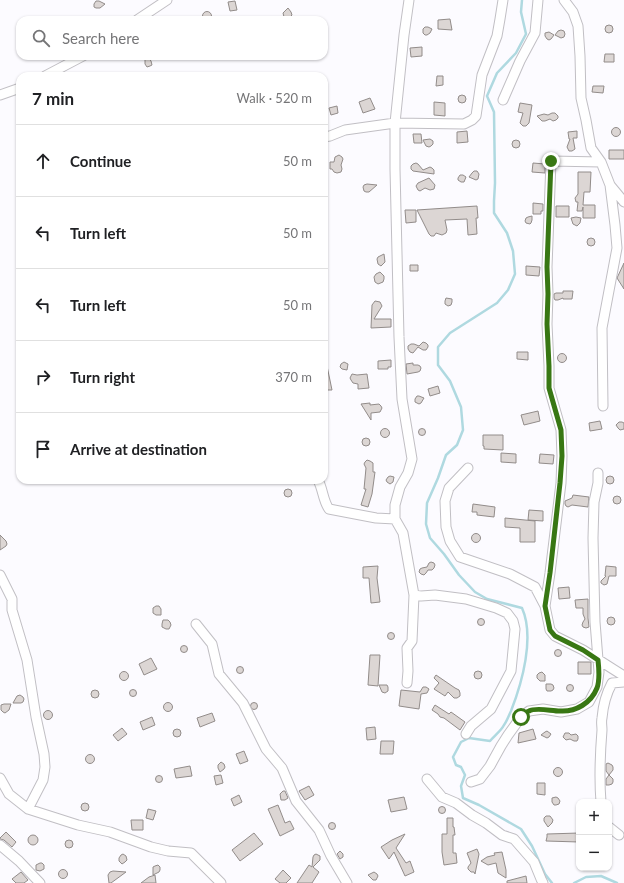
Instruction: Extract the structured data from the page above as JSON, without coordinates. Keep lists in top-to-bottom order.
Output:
{
  "page": {
    "search": "Search here",
    "heading": ["7 min", "Walk · 520 m"],
    "list": [
      ["Continue", "50 m"],
      ["Turn left", "50 m"],
      ["Turn left", "50 m"],
      ["Turn right", "370 m"],
      "Arrive at destination"
    ],
    "map_buttons": ["+", "−"]
  }
}
